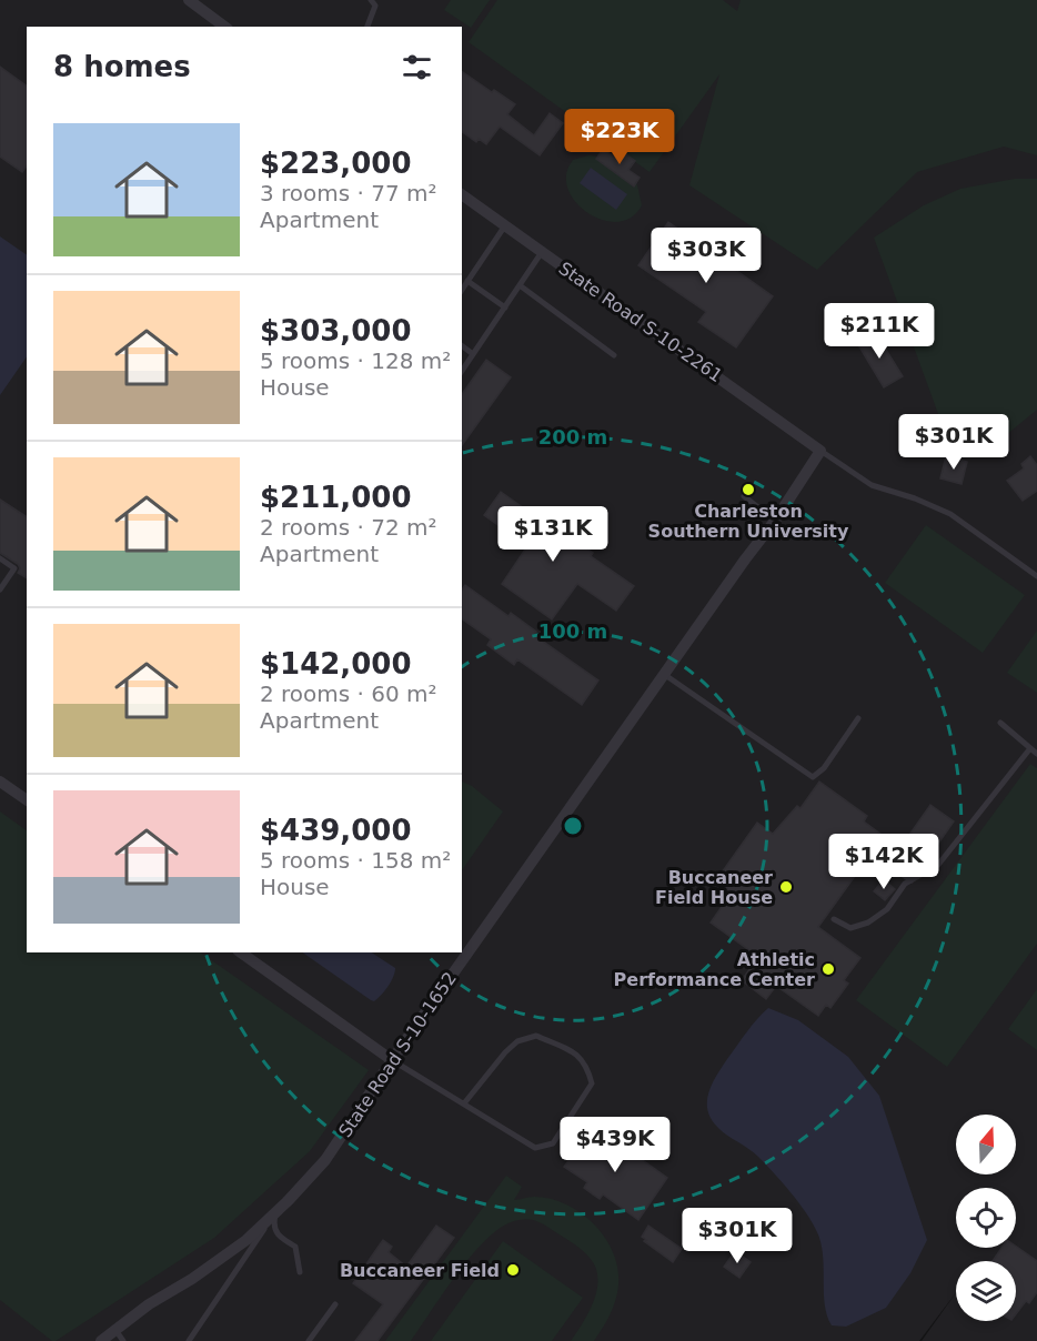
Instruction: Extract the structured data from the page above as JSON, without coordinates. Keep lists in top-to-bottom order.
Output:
{
  "streets": {
    "street": ["State Road S-10-2261", "State Road S-10-1652"]
  },
  "crossings": [
    ["State Road S-10-2261", "State Road S-10-1652"]
  ],
  "places": [
    "Charleston Southern University",
    "Buccaneer Field House",
    "Athletic Performance Center",
    "Buccaneer Field"
  ],
  "north": "top",
  "page": {
    "heading": "8 homes",
    "list": [
      {
        "name": "$223,000",
        "note": "3 rooms · 77 m² · Apartment"
      },
      {
        "name": "$303,000",
        "note": "5 rooms · 128 m² · House"
      },
      {
        "name": "$211,000",
        "note": "2 rooms · 72 m² · Apartment"
      },
      {
        "name": "$142,000",
        "note": "2 rooms · 60 m² · Apartment"
      },
      {
        "name": "$439,000",
        "note": "5 rooms · 158 m² · House"
      }
    ],
    "price": [
      "$223K",
      "$303K",
      "$211K",
      "$301K",
      "$131K",
      "$142K",
      "$439K",
      "$301K"
    ]
  },
  "rings": ["200 m", "100 m"]
}
